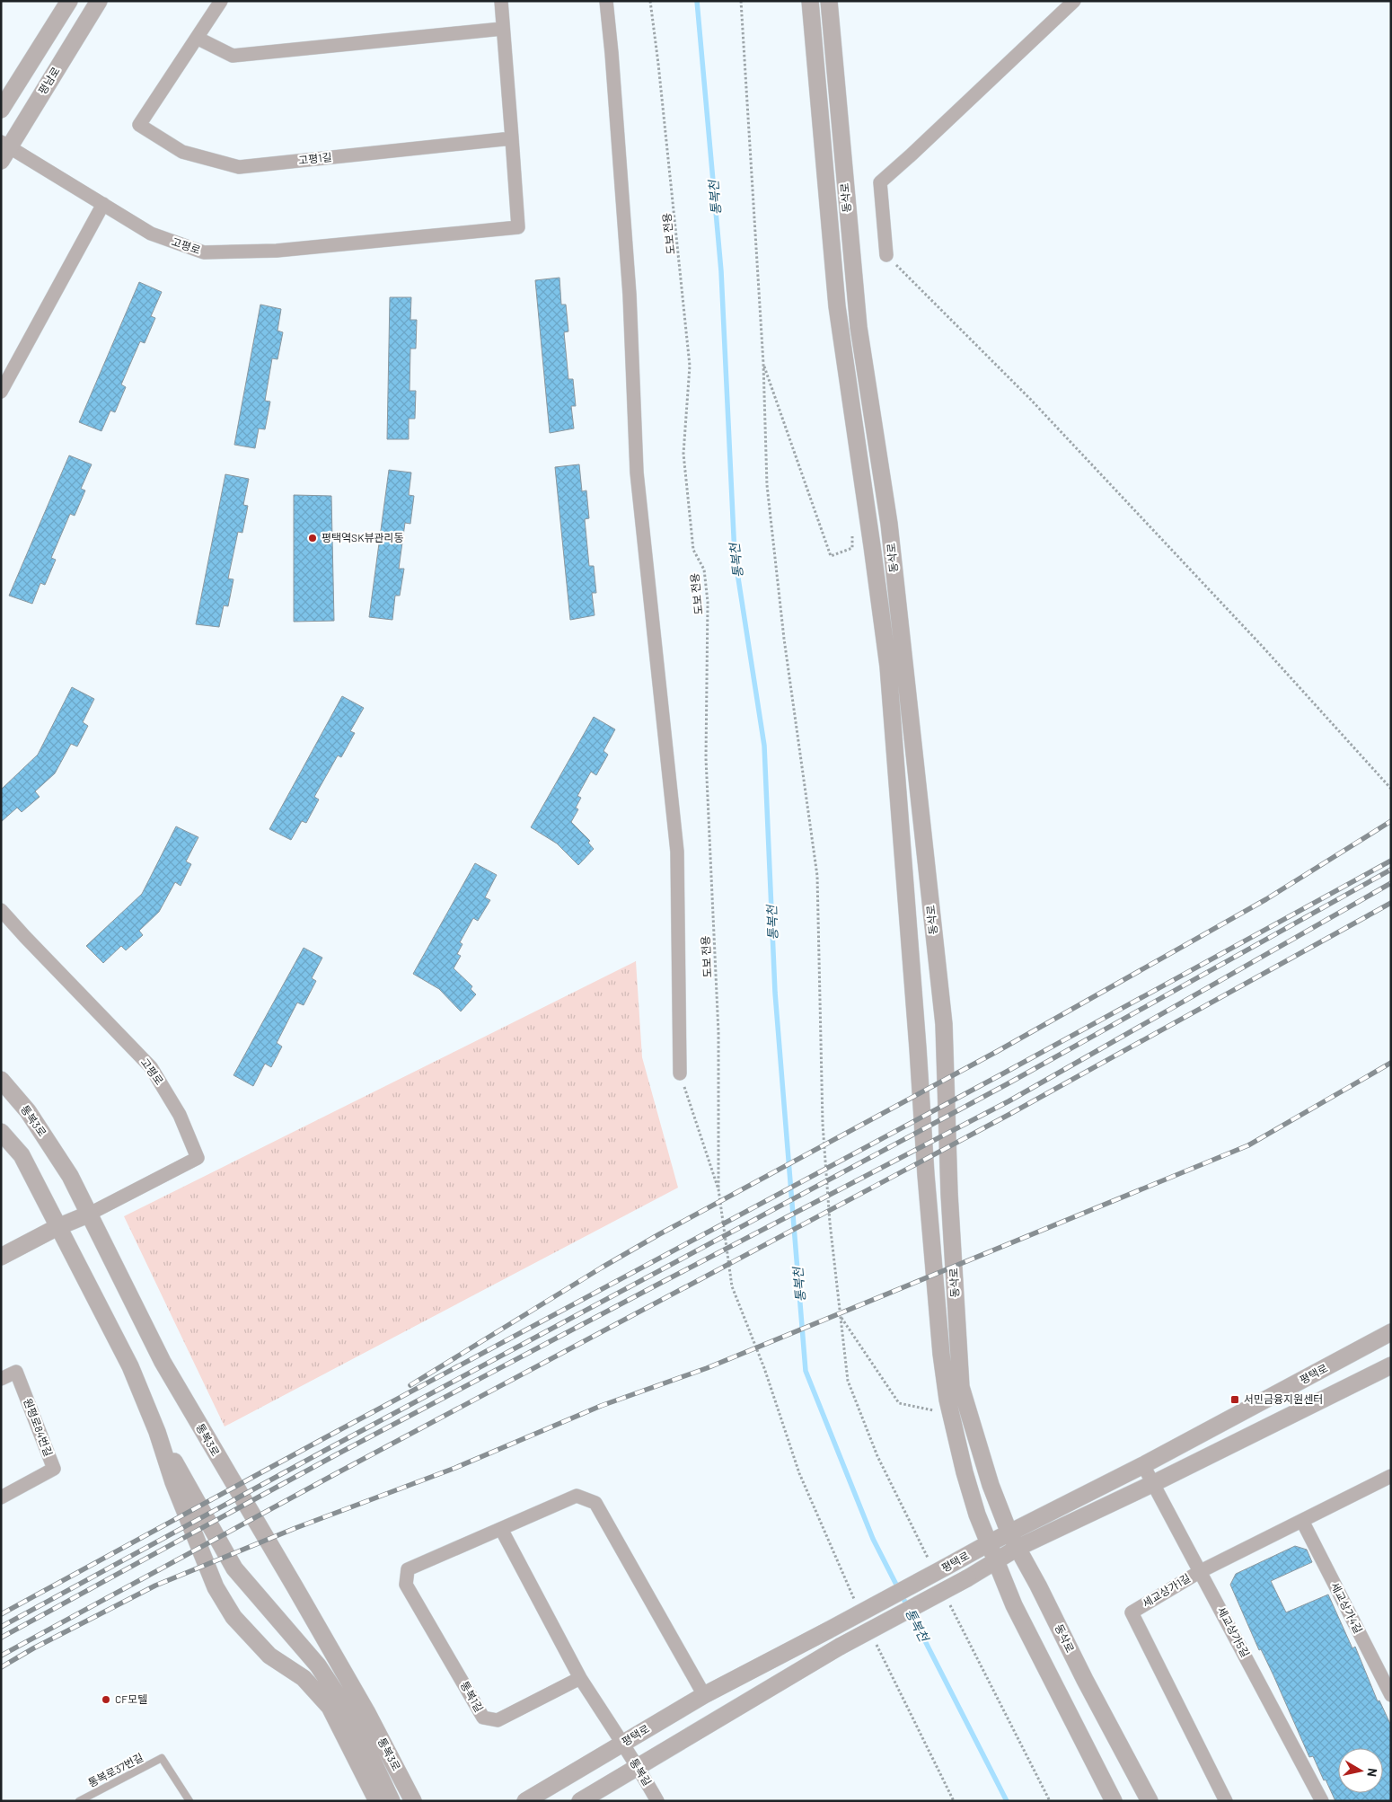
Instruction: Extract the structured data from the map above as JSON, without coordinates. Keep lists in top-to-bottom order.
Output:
{
  "streets": {
    "street": [
      "평남로",
      "고평1길",
      "동삭로",
      "고평로",
      "통복3로",
      "평택로",
      "원평로84번길",
      "세교상가1길",
      "세교상가4길",
      "세교상가5길",
      "통복1길",
      "통복길"
    ],
    "lane": ["통복로37번길"],
    "path": ["도보 전용"]
  },
  "crossings": [
    ["평남로", "고평로"],
    ["고평1길", "고평로"],
    ["동삭로", "평택로"],
    ["고평로", "통복3로"],
    ["평택로", "세교상가5길"],
    ["평택로", "통복1길"],
    ["평택로", "통복길"],
    ["세교상가1길", "세교상가4길"],
    ["세교상가1길", "세교상가5길"],
    ["통복1길", "통복길"]
  ],
  "water": ["통복천"],
  "places": {
    "other": ["평택역SK뷰관리동", "CF모텔"],
    "transit": ["서민금융지원센터"]
  },
  "north": "right"
}
